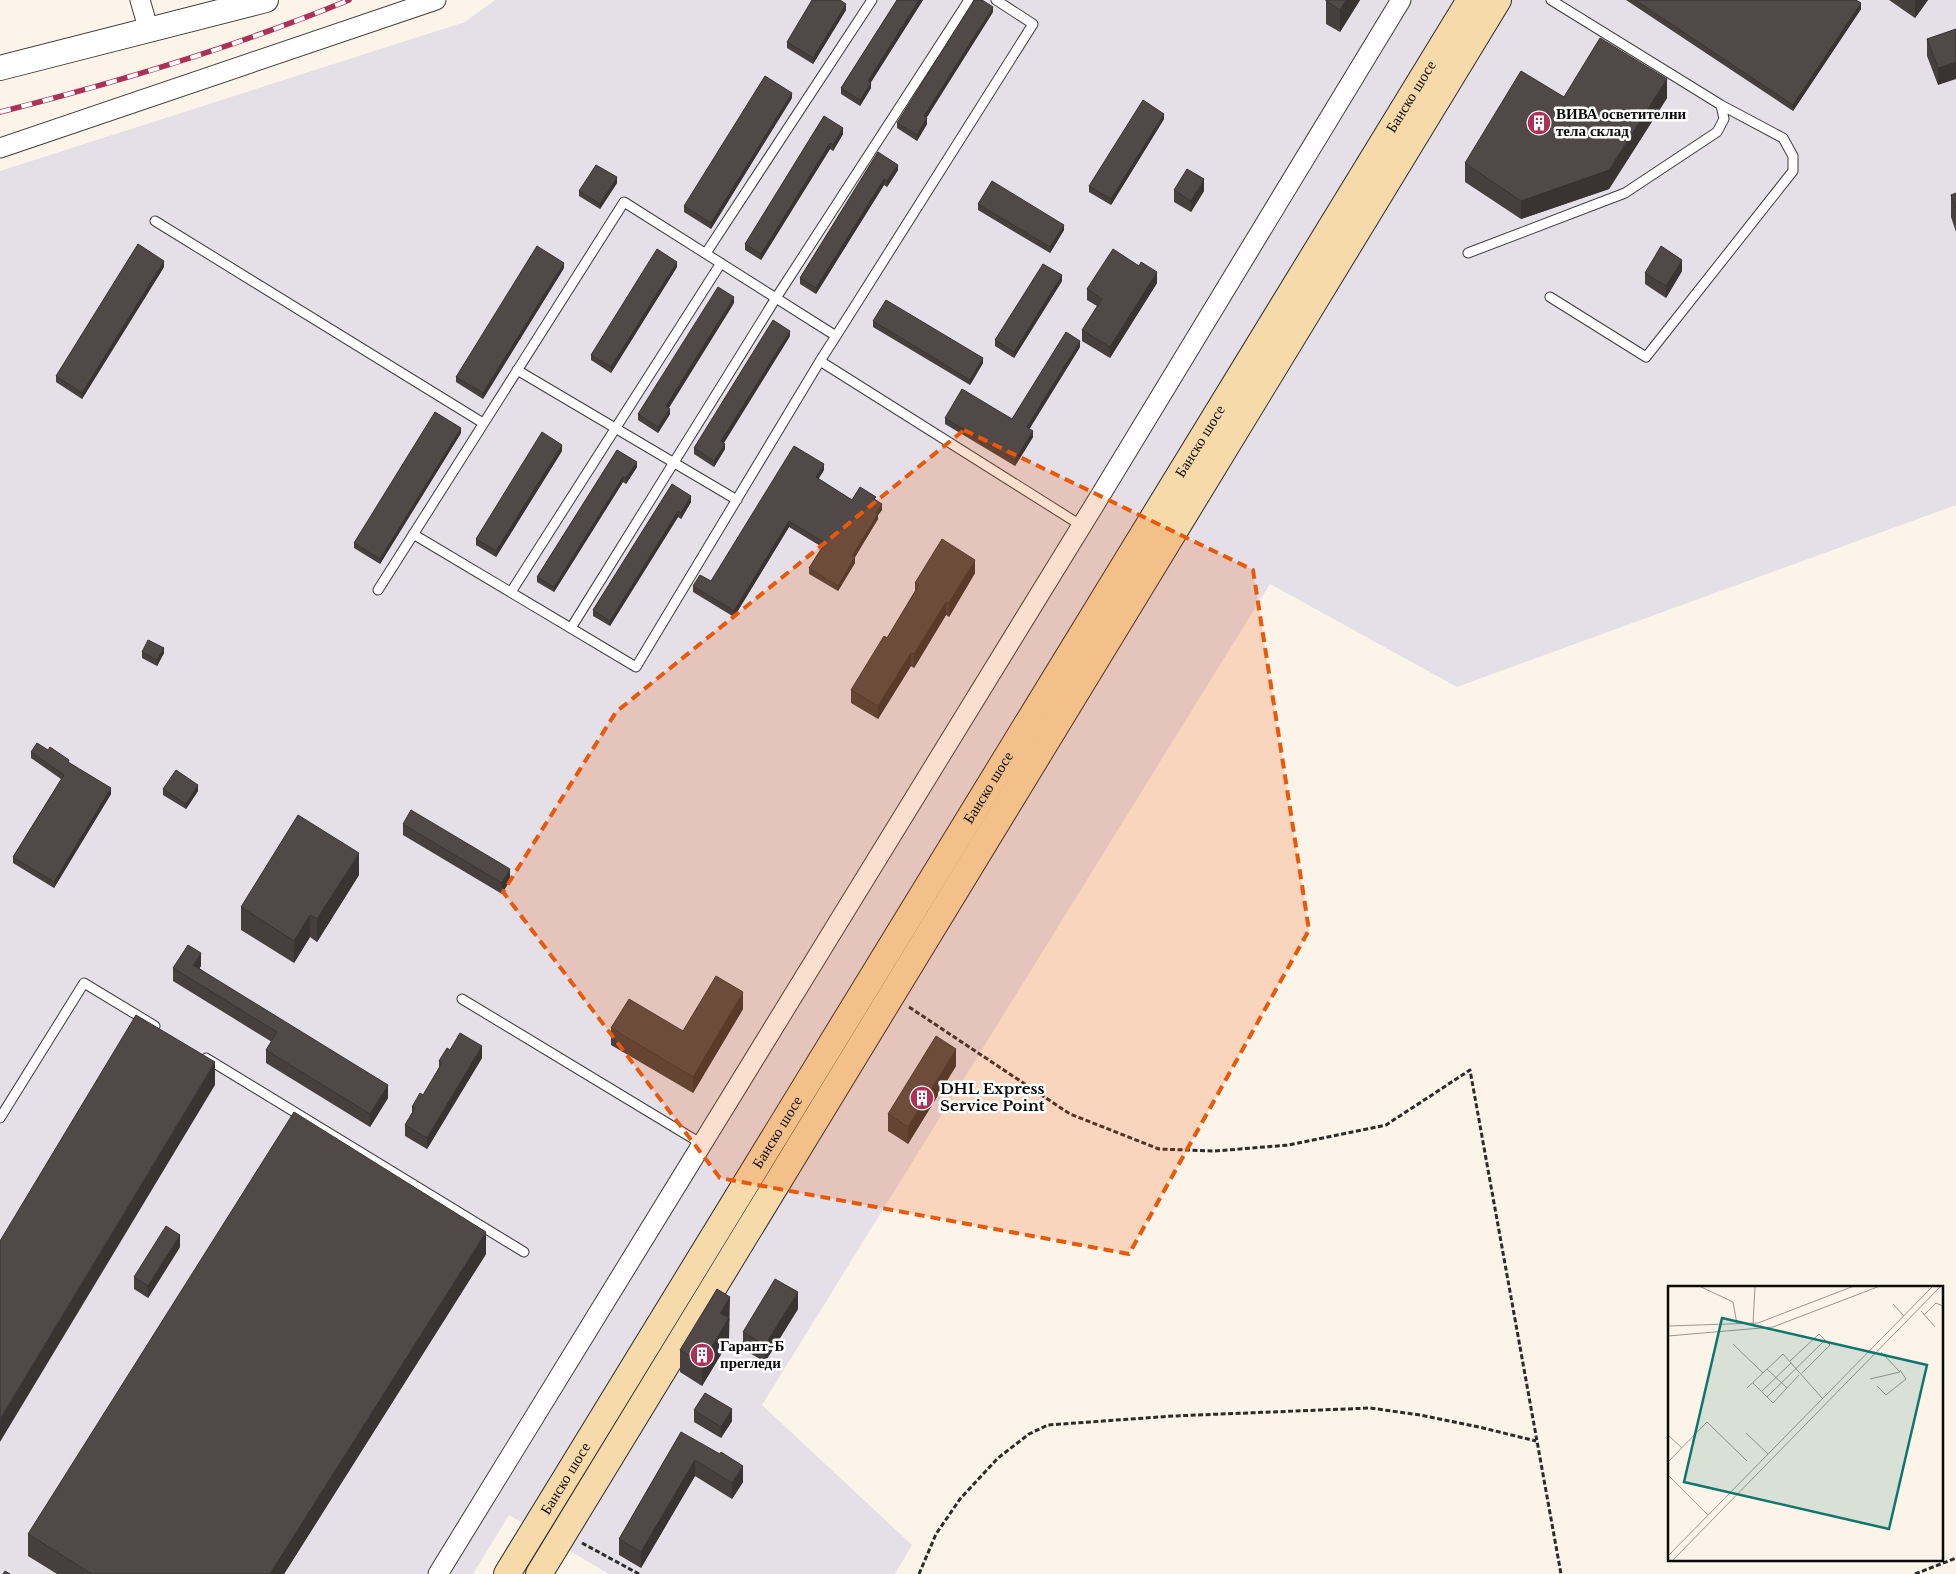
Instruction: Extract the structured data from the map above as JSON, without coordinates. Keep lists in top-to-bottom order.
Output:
{
  "streets": {
    "main road": ["Банско шосе"]
  },
  "places": {
    "building": ["ВИВА осветителни тела склад", "DHL Express Service Point", "Гарант-Б прегледи"]
  }
}
